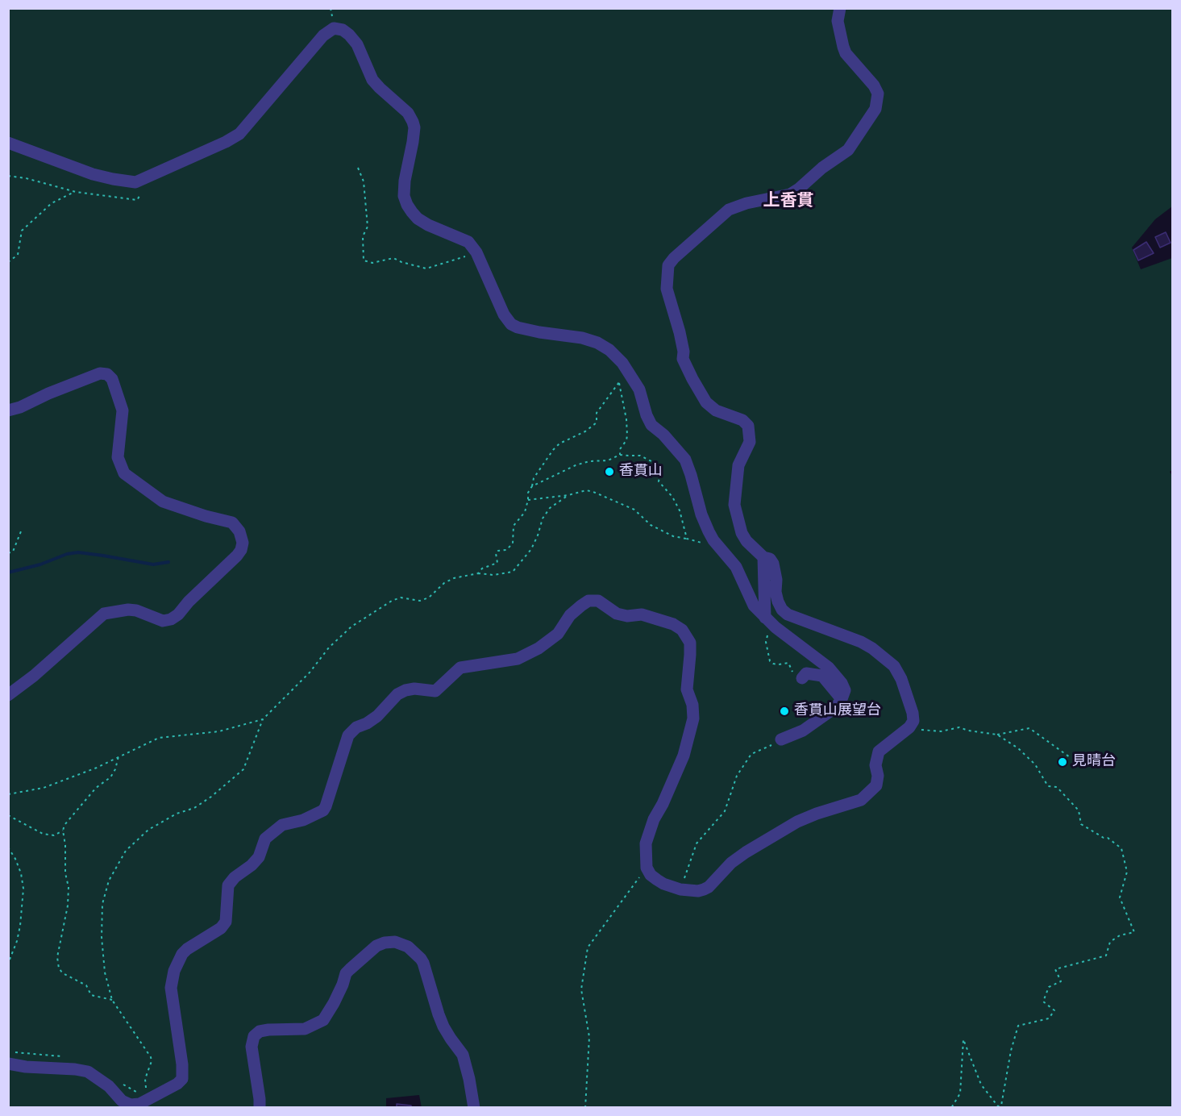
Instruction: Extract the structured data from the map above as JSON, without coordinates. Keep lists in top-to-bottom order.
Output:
{
  "districts": ["上香貫"],
  "places": ["香貫山", "香貫山展望台", "見晴台"]
}
